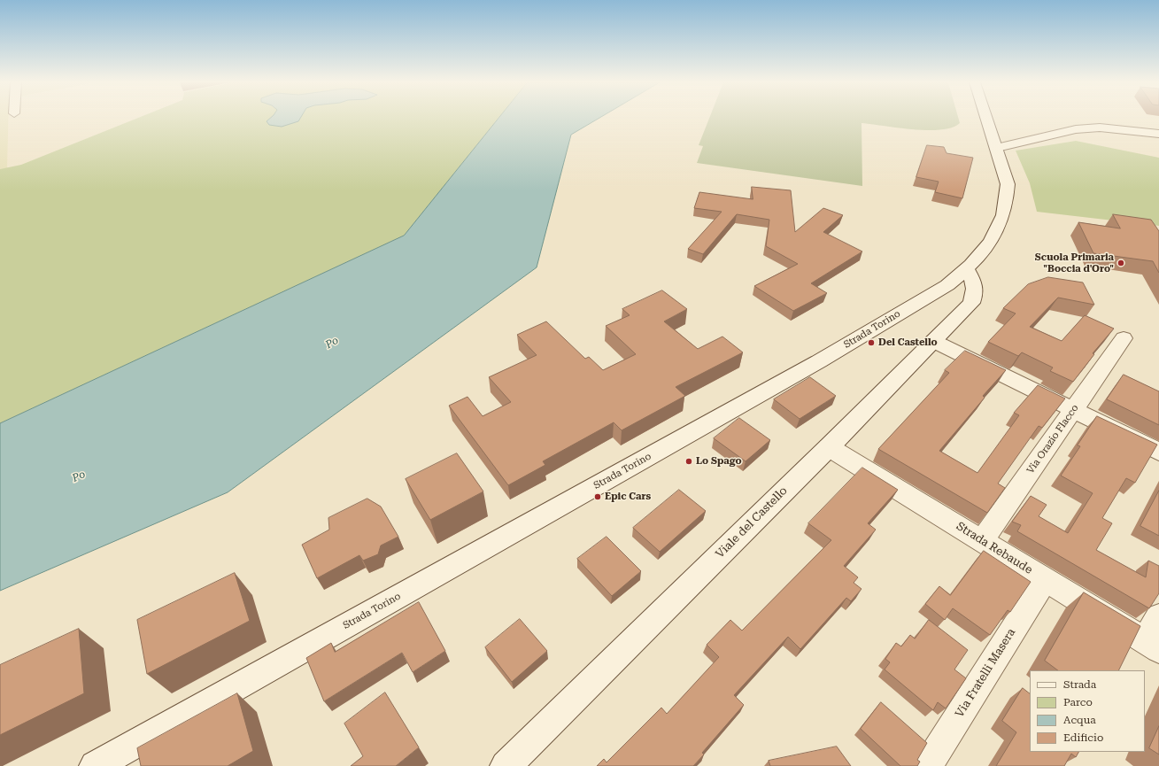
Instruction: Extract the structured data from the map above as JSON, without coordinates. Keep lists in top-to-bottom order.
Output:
{
  "streets": {
    "street": [
      "Strada Torino",
      "Via Orazio Flacco",
      "Viale del Castello",
      "Strada Rebaude",
      "Via Fratelli Masera"
    ]
  },
  "crossings": [
    ["Strada Torino", "Viale del Castello"],
    ["Via Orazio Flacco", "Strada Rebaude"],
    ["Viale del Castello", "Strada Rebaude"],
    ["Strada Rebaude", "Via Fratelli Masera"]
  ],
  "water": ["Po"],
  "places": [
    "Scuola Primaria \"Boccia d'Oro\"",
    "Del Castello",
    "Lo Spago",
    "Epic Cars"
  ],
  "legend": [
    "Strada",
    "Parco",
    "Acqua",
    "Edificio"
  ]
}
